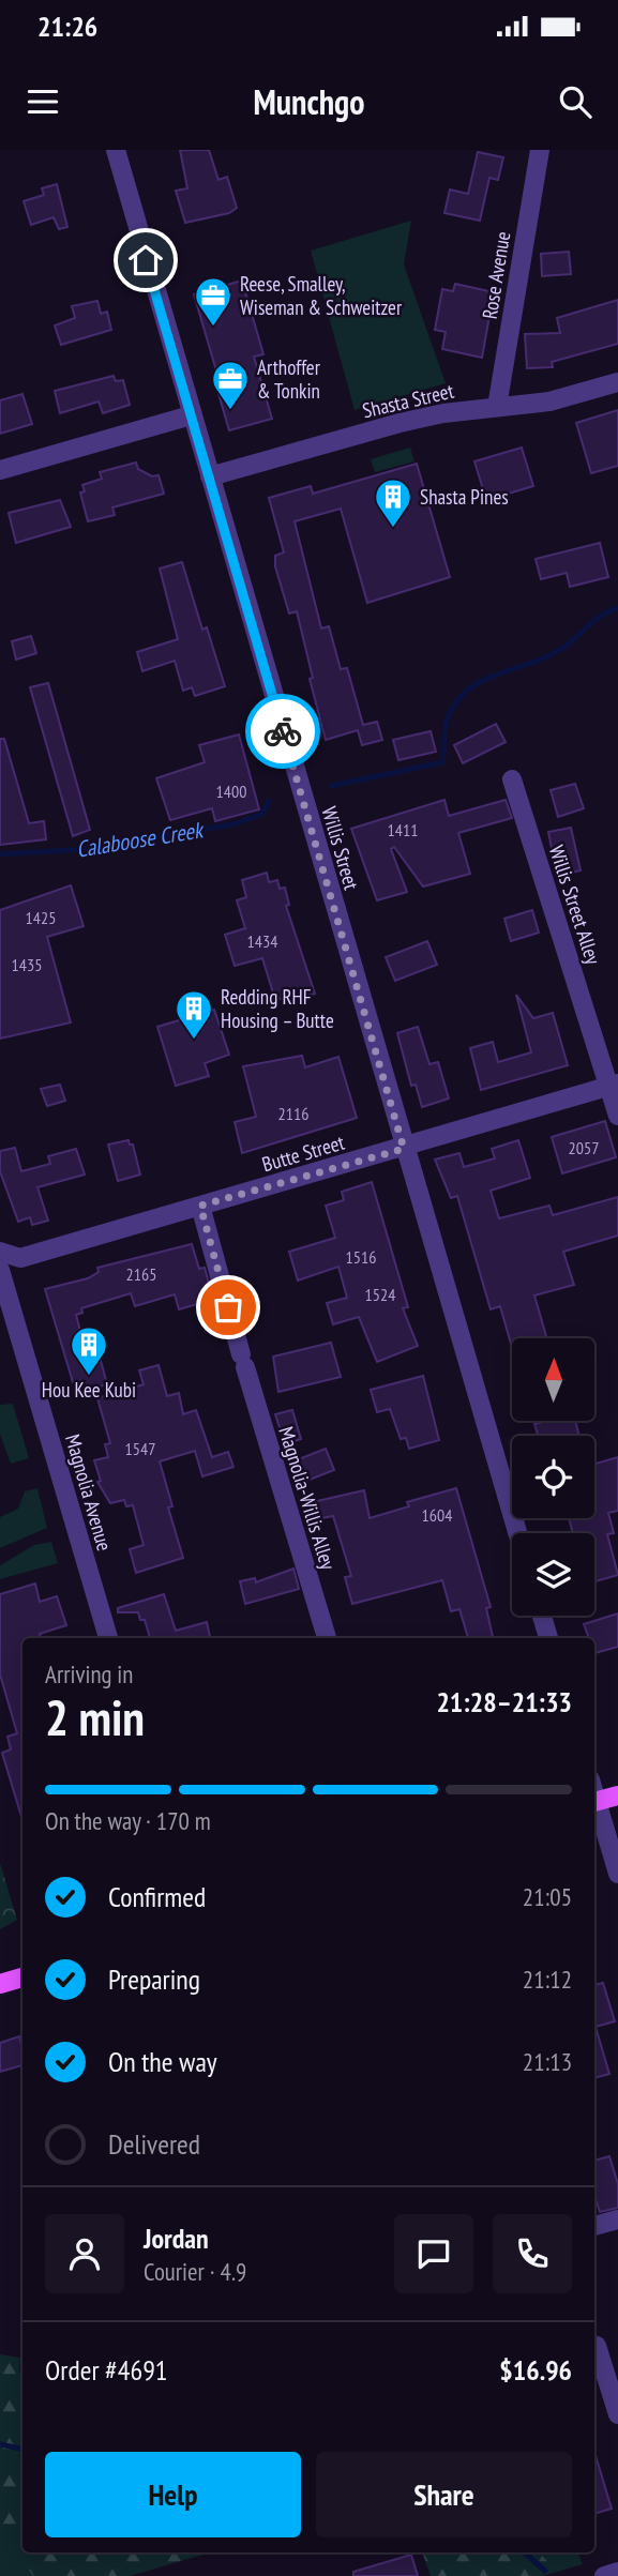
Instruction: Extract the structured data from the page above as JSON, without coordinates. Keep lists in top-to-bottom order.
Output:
{
  "streets": {
    "street": [
      "Rose Avenue",
      "Shasta Street",
      "Willis Street",
      "Willis Street Alley",
      "Butte Street",
      "Magnolia Avenue",
      "Magnolia-Willis Alley"
    ]
  },
  "crossings": [
    ["Rose Avenue", "Shasta Street"],
    ["Shasta Street", "Willis Street"],
    ["Willis Street", "Butte Street"],
    ["Willis Street Alley", "Butte Street"],
    ["Butte Street", "Magnolia-Willis Alley"]
  ],
  "water": ["Calaboose Creek"],
  "places": {
    "office": ["Reese, Smalley, Wiseman & Schweitzer", "Arthoffer & Tonkin"],
    "building": ["Shasta Pines", "Redding RHF Housing – Butte", "Hou Kee Kubi"]
  },
  "house_numbers": [
    "1400",
    "1411",
    "1425",
    "1434",
    "1435",
    "2116",
    "2057",
    "1516",
    "2165",
    "1524",
    "1547",
    "1604"
  ],
  "north": "top",
  "page": {
    "status": "21:26",
    "header": "Munchgo",
    "heading": ["2 min", "Arriving in", "21:28–21:33"],
    "panel": [
      "Jordan",
      "Courier · 4.9",
      "Order #4691",
      "$16.96"
    ],
    "bar": "On the way · 170 m",
    "list": [
      ["Confirmed", "21:05"],
      ["Preparing", "21:12"],
      ["On the way", "21:13"],
      "Delivered"
    ],
    "buttons": ["Help", "Share"]
  }
}
